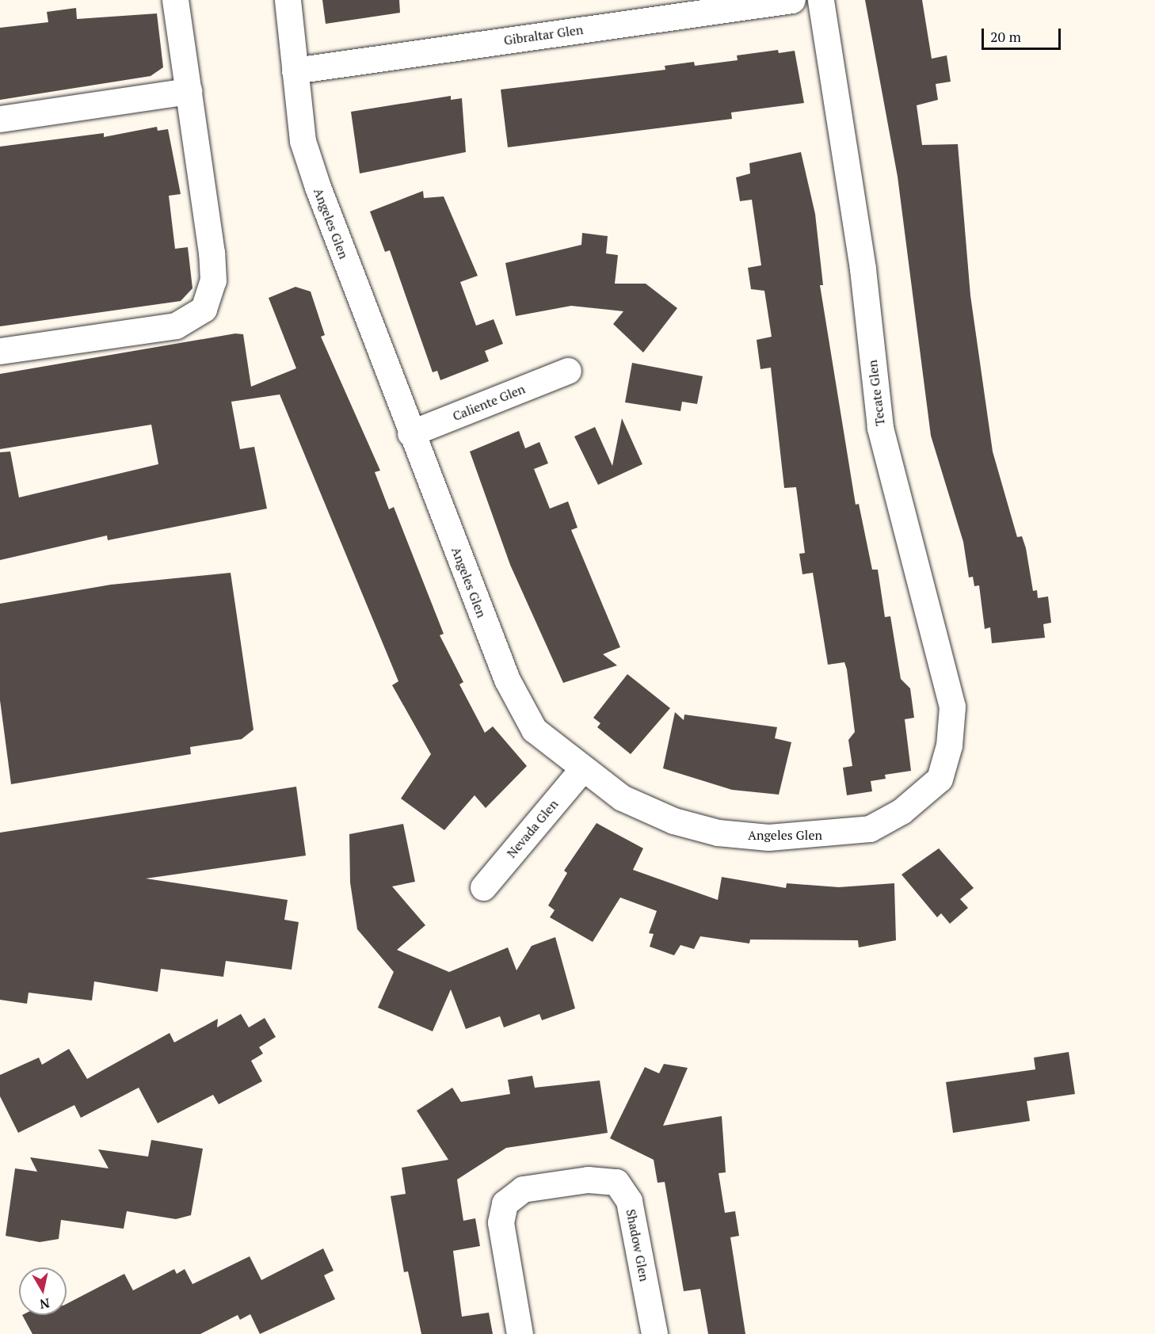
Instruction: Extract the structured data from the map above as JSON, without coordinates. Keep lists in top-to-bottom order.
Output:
{
  "streets": {
    "street": [
      "Gibraltar Glen",
      "Angeles Glen",
      "Tecate Glen",
      "Caliente Glen",
      "Nevada Glen",
      "Shadow Glen"
    ]
  },
  "crossings": [
    ["Gibraltar Glen", "Angeles Glen"],
    ["Angeles Glen", "Tecate Glen"],
    ["Angeles Glen", "Caliente Glen"],
    ["Angeles Glen", "Nevada Glen"]
  ],
  "scale_bar": "20 m",
  "north": "bottom"
}
